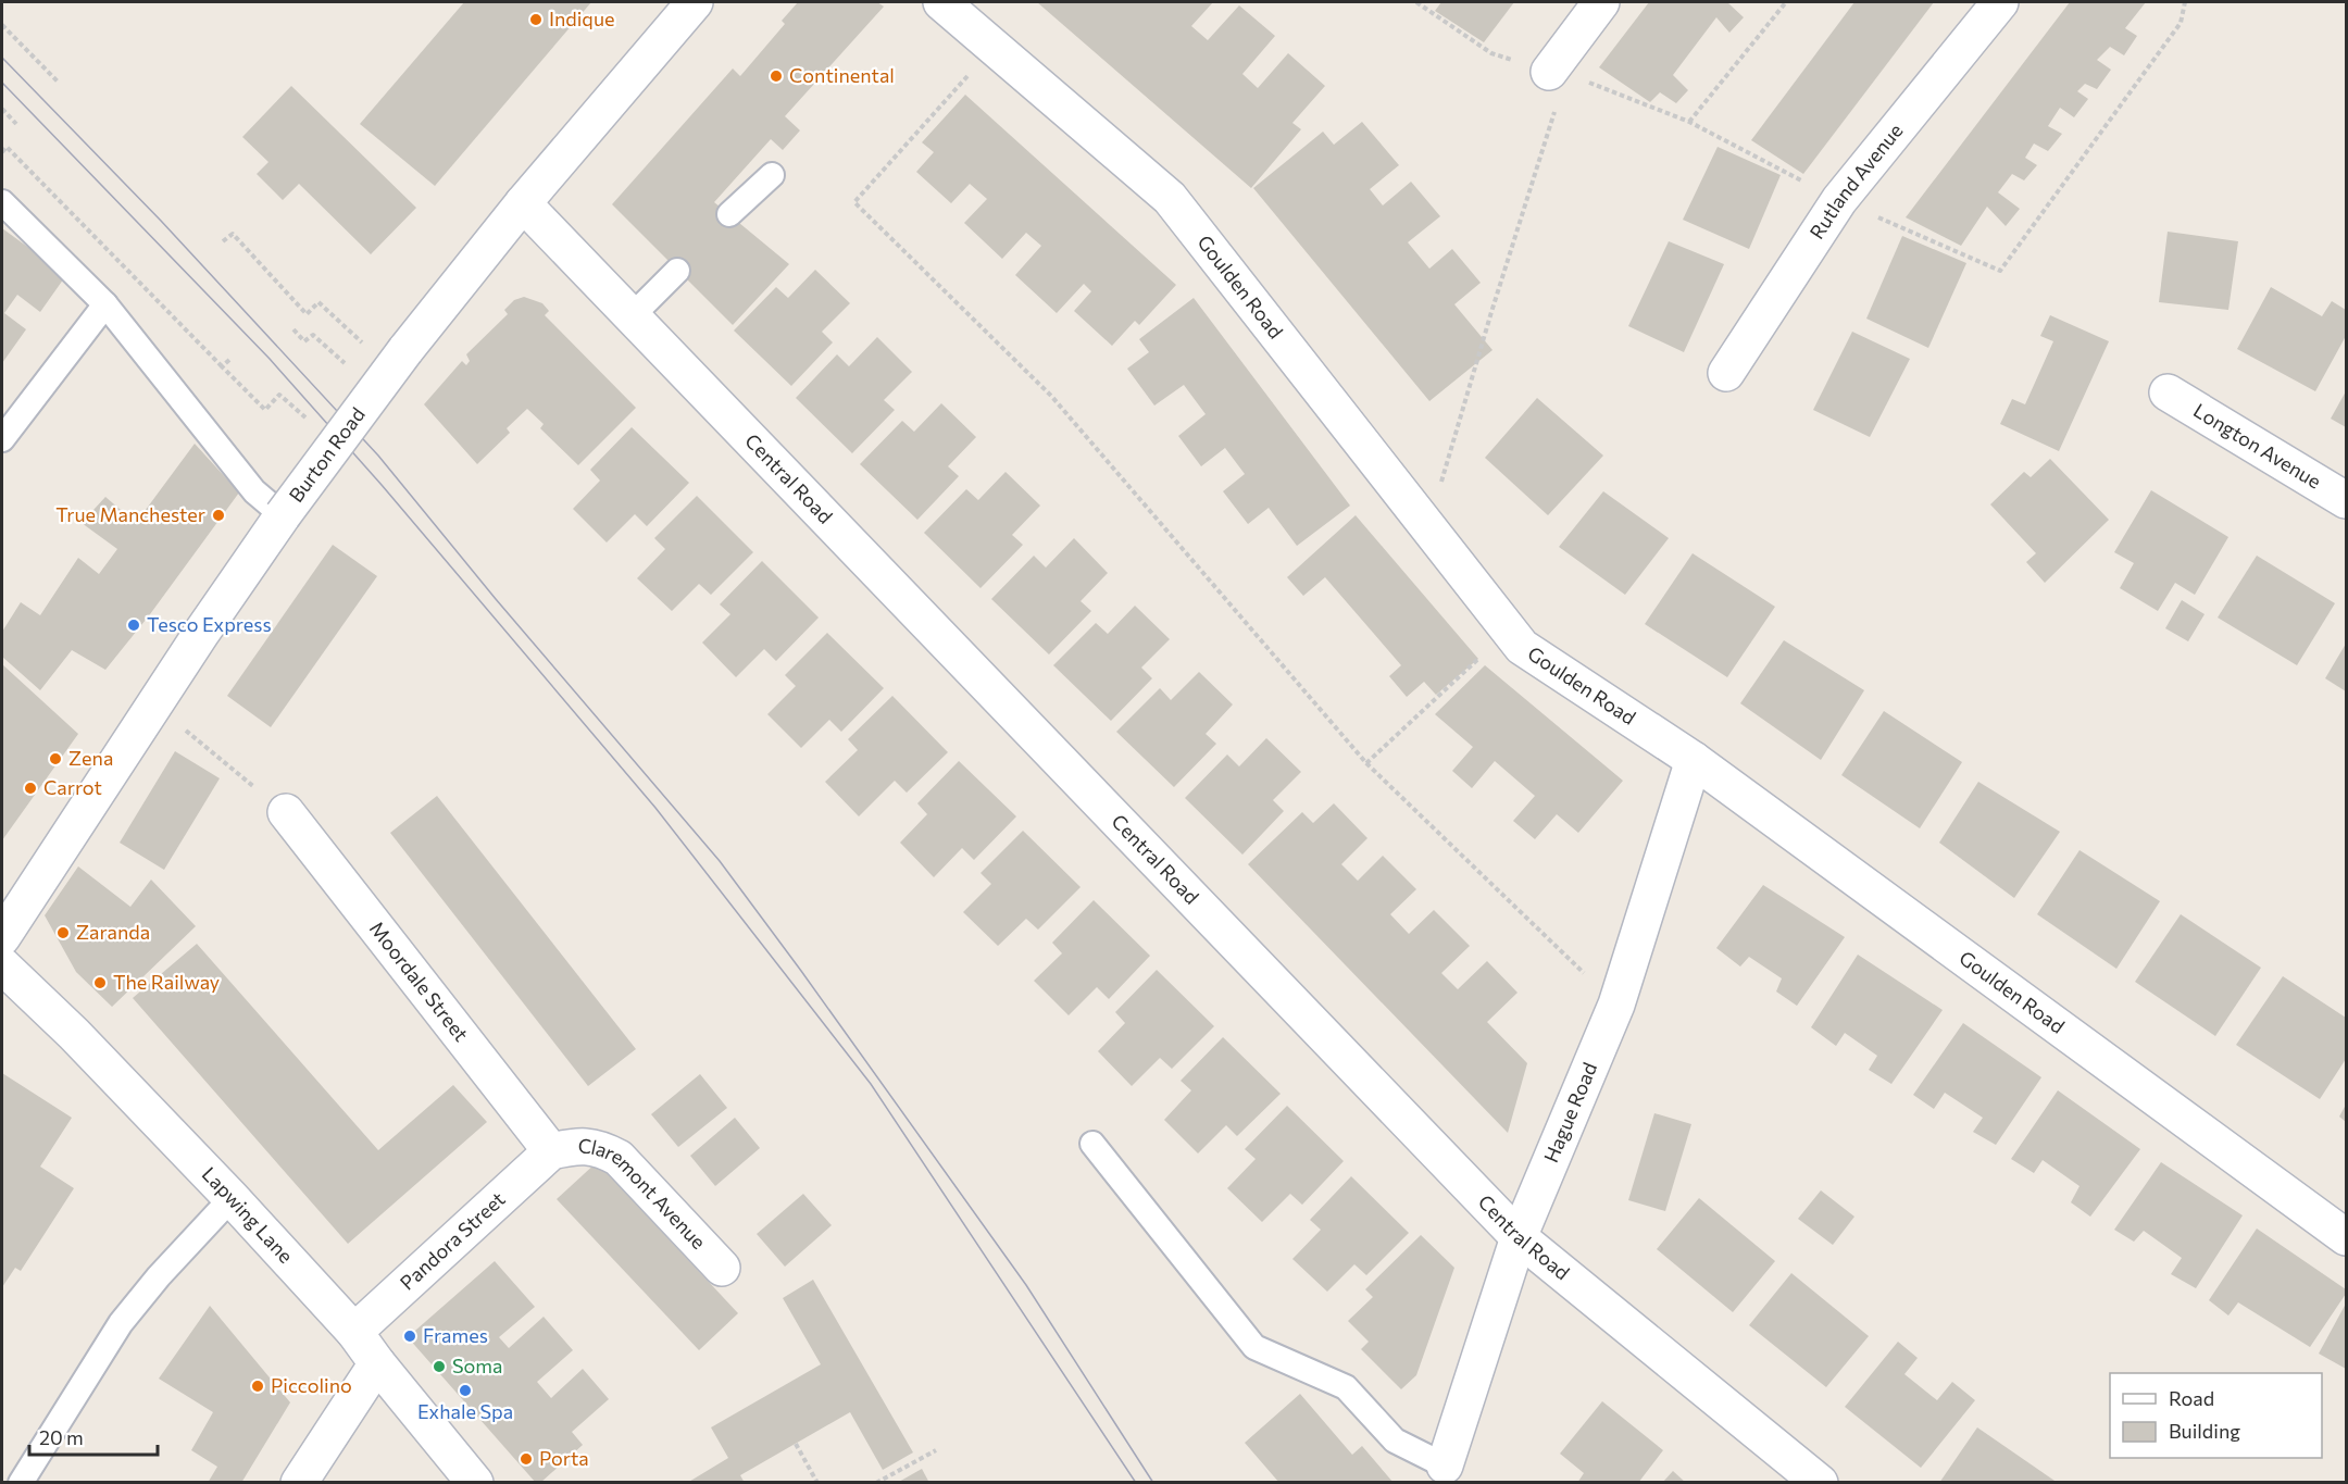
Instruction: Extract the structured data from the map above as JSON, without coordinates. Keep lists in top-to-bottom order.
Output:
{
  "streets": {
    "street": [
      "Rutland Avenue",
      "Goulden Road",
      "Longton Avenue",
      "Burton Road",
      "Central Road",
      "Moordale Street",
      "Hague Road",
      "Claremont Avenue",
      "Lapwing Lane",
      "Pandora Street"
    ]
  },
  "crossings": [
    ["Goulden Road", "Hague Road"],
    ["Burton Road", "Central Road"],
    ["Central Road", "Hague Road"],
    ["Moordale Street", "Claremont Avenue"],
    ["Moordale Street", "Pandora Street"],
    ["Claremont Avenue", "Pandora Street"],
    ["Lapwing Lane", "Pandora Street"]
  ],
  "places": [
    "Indique",
    "Continental",
    "True Manchester",
    "Tesco Express",
    "Zena",
    "Carrot",
    "Zaranda",
    "The Railway",
    "Frames",
    "Soma",
    "Piccolino",
    "Exhale Spa",
    "Porta"
  ],
  "legend": ["Road", "Building"],
  "scale_bar": "20 m"
}
